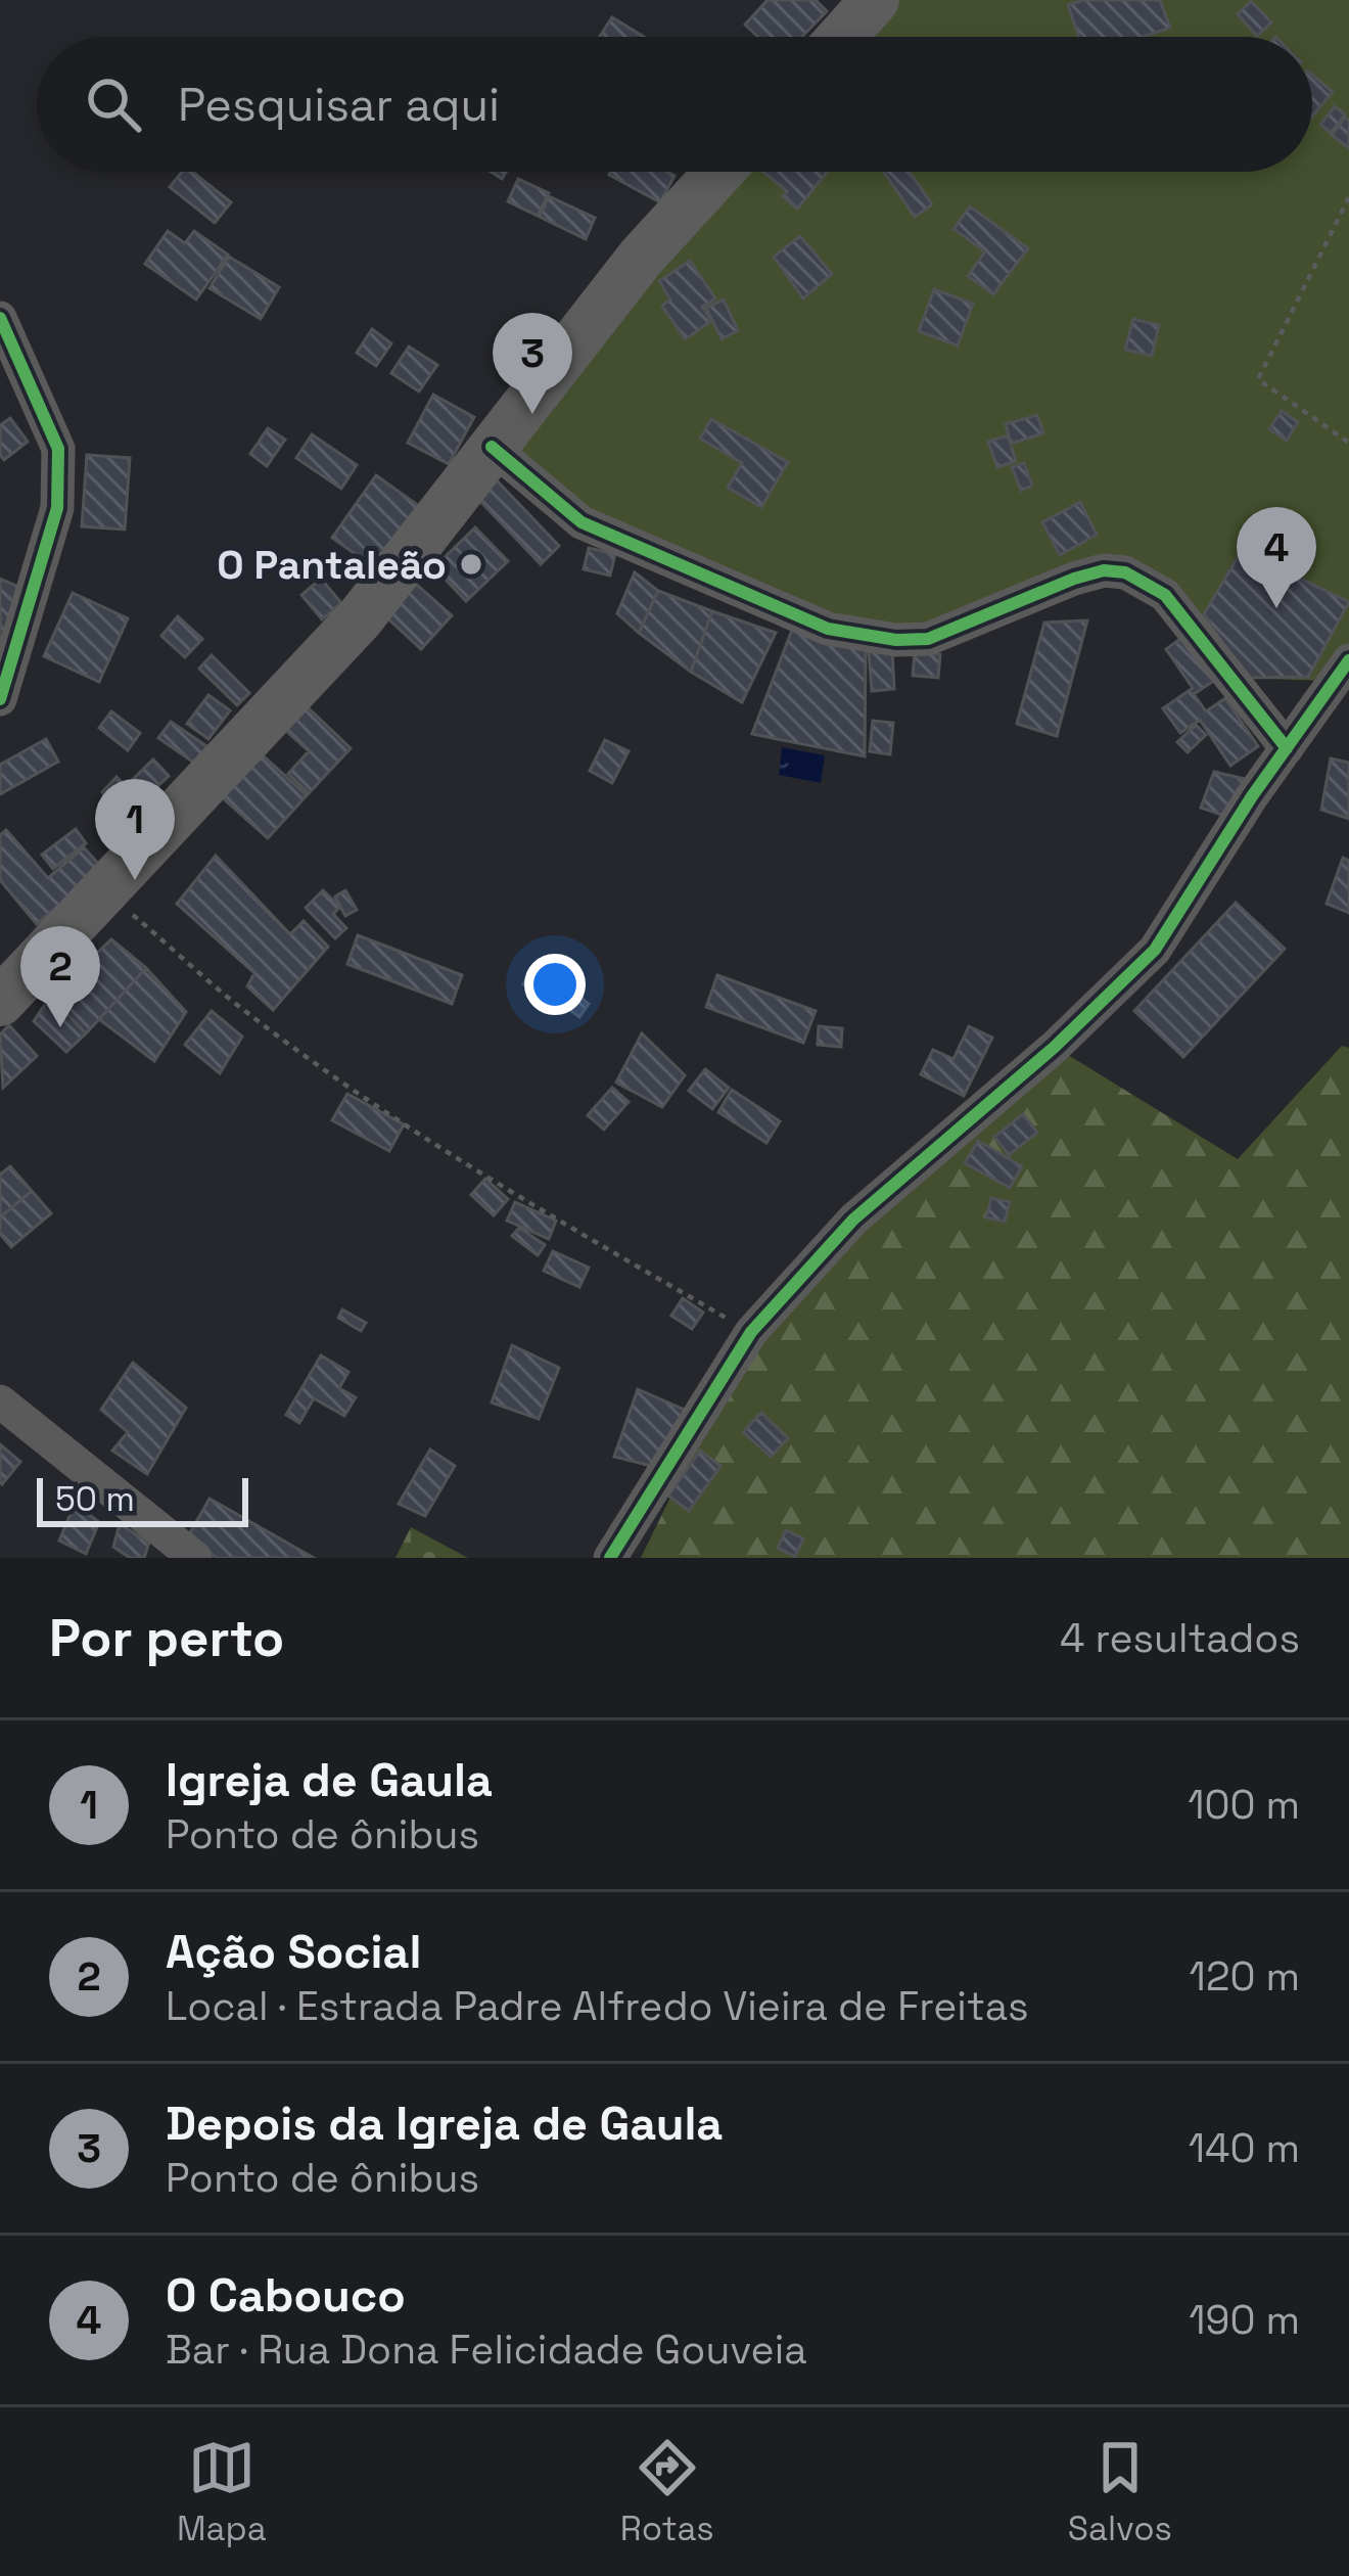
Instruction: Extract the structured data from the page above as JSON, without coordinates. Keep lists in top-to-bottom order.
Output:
{
  "places": ["O Pantaleão"],
  "scale_bar": "50 m",
  "page": {
    "search": "Pesquisar aqui",
    "pins": [
      "3",
      "4",
      "1",
      "2"
    ],
    "scale": "50 m",
    "heading": ["Por perto", "4 resultados"],
    "list": [
      {
        "mark": "1",
        "name": "Igreja de Gaula",
        "note": "Ponto de ônibus",
        "value": "100 m"
      },
      {
        "mark": "2",
        "name": "Ação Social",
        "note": "Local · Estrada Padre Alfredo Vieira de Freitas",
        "value": "120 m"
      },
      {
        "mark": "3",
        "name": "Depois da Igreja de Gaula",
        "note": "Ponto de ônibus",
        "value": "140 m"
      },
      {
        "mark": "4",
        "name": "O Cabouco",
        "note": "Bar · Rua Dona Felicidade Gouveia",
        "value": "190 m"
      }
    ],
    "nav": ["Mapa", "Rotas", "Salvos"]
  }
}
